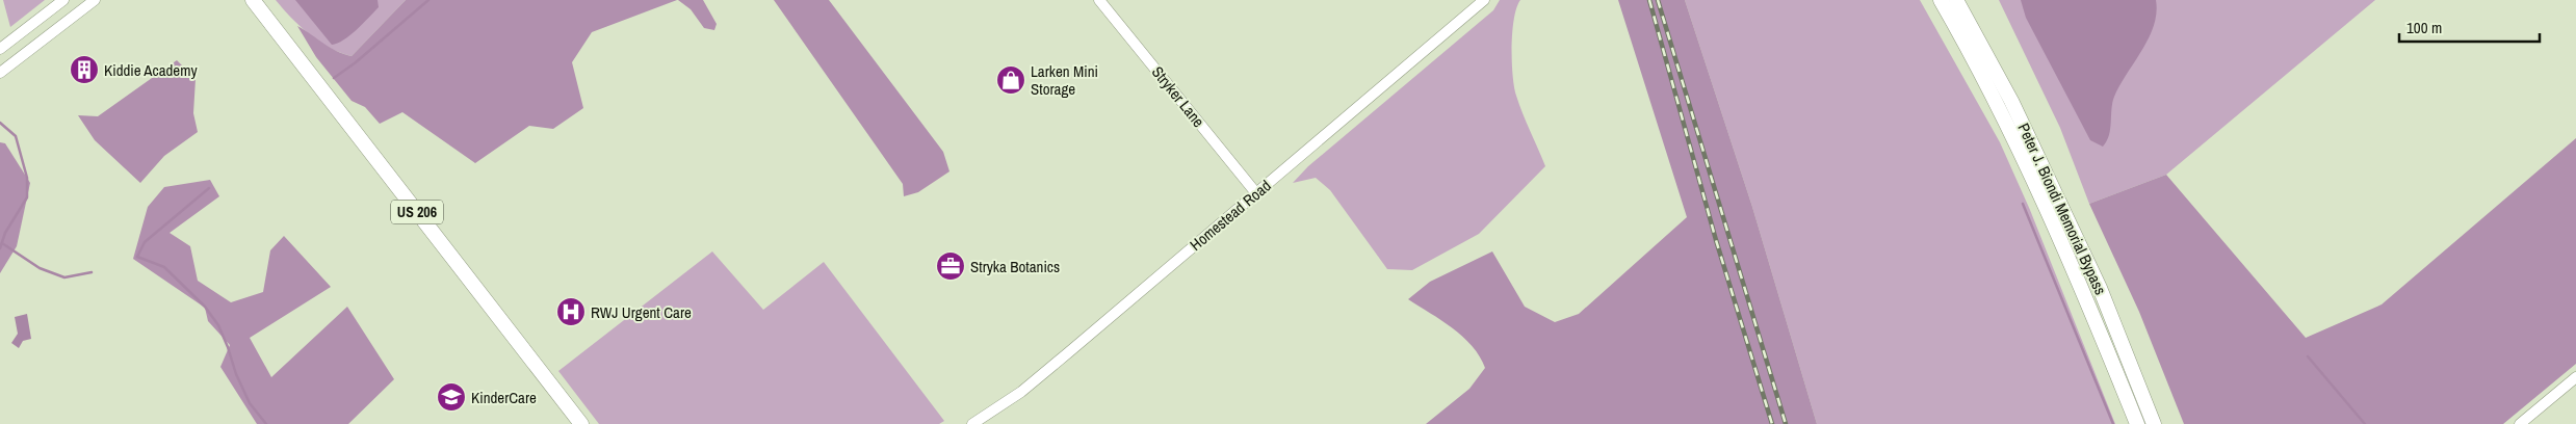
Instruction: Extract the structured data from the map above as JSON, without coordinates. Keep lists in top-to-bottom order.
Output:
{
  "streets": {
    "main road": ["Peter J. Biondi Memorial Bypass", "US 206"],
    "street": ["Stryker Lane", "Homestead Road"]
  },
  "crossings": [
    ["Stryker Lane", "Homestead Road"]
  ],
  "places": {
    "building": ["Kiddie Academy"],
    "shop": ["Larken Mini Storage"],
    "office": ["Stryka Botanics"],
    "hospital": ["RWJ Urgent Care"],
    "school or university": ["KinderCare"]
  },
  "scale_bar": "100 m"
}
